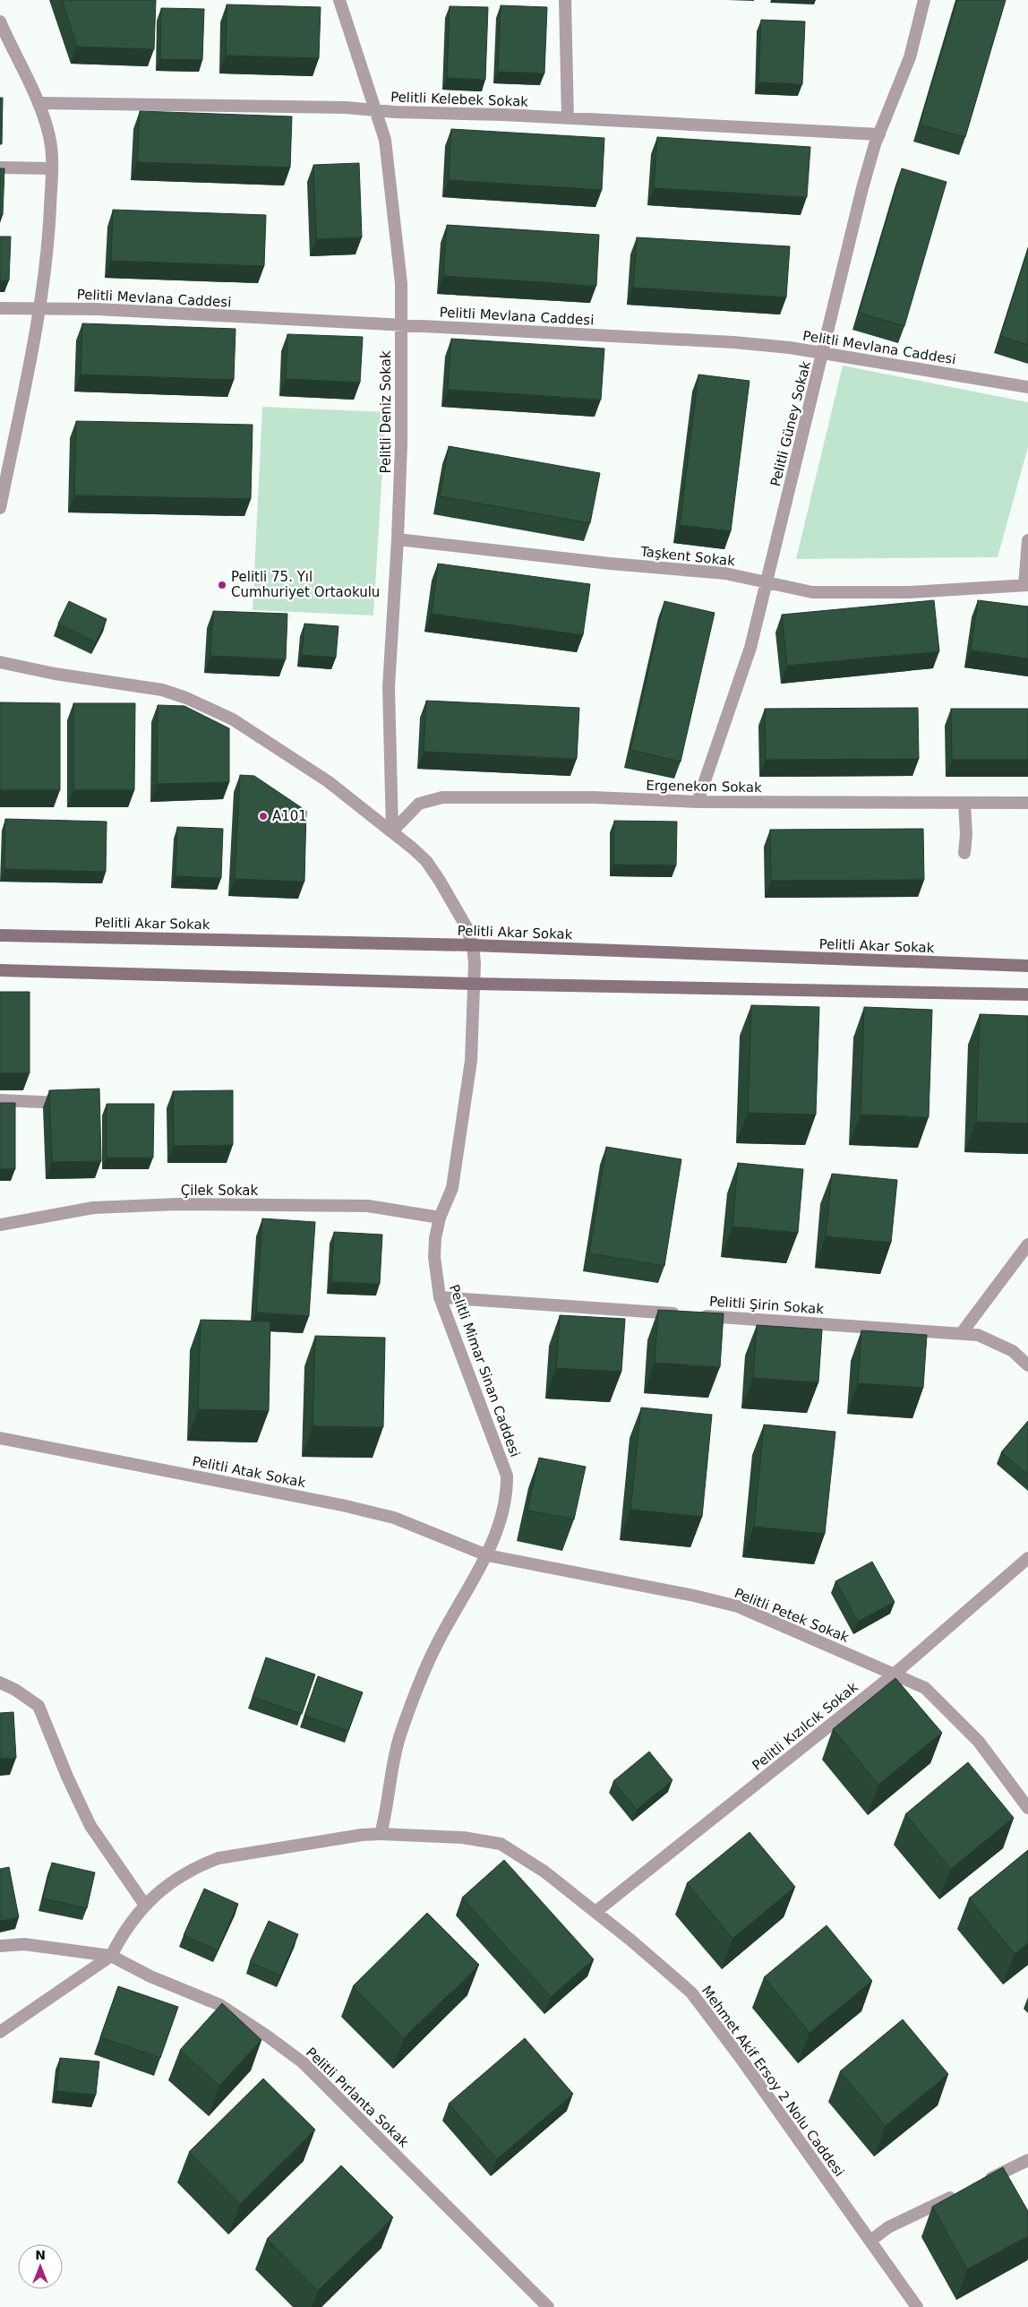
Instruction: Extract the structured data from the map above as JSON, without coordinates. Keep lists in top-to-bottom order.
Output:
{
  "streets": {
    "main road": ["Pelitli Akar Sokak"],
    "street": [
      "Pelitli Kelebek Sokak",
      "Pelitli Mevlana Caddesi",
      "Pelitli Deniz Sokak",
      "Pelitli Güney Sokak",
      "Taşkent Sokak",
      "Ergenekon Sokak",
      "Çilek Sokak",
      "Pelitli Şirin Sokak",
      "Pelitli Mimar Sinan Caddesi",
      "Pelitli Atak Sokak",
      "Pelitli Petek Sokak",
      "Pelitli Kızılcık Sokak",
      "Mehmet Akif Ersoy 2 Nolu Caddesi",
      "Pelitli Pırlanta Sokak"
    ]
  },
  "crossings": [
    ["Pelitli Kelebek Sokak", "Pelitli Deniz Sokak"],
    ["Pelitli Kelebek Sokak", "Pelitli Güney Sokak"],
    ["Pelitli Mevlana Caddesi", "Pelitli Deniz Sokak"],
    ["Pelitli Mevlana Caddesi", "Pelitli Güney Sokak"],
    ["Pelitli Deniz Sokak", "Taşkent Sokak"],
    ["Pelitli Deniz Sokak", "Ergenekon Sokak"],
    ["Pelitli Deniz Sokak", "Pelitli Mimar Sinan Caddesi"],
    ["Pelitli Güney Sokak", "Taşkent Sokak"],
    ["Pelitli Güney Sokak", "Ergenekon Sokak"],
    ["Ergenekon Sokak", "Pelitli Mimar Sinan Caddesi"],
    ["Pelitli Akar Sokak", "Pelitli Mimar Sinan Caddesi"],
    ["Çilek Sokak", "Pelitli Mimar Sinan Caddesi"],
    ["Pelitli Şirin Sokak", "Pelitli Mimar Sinan Caddesi"],
    ["Pelitli Mimar Sinan Caddesi", "Pelitli Atak Sokak"],
    ["Pelitli Mimar Sinan Caddesi", "Pelitli Petek Sokak"],
    ["Pelitli Mimar Sinan Caddesi", "Mehmet Akif Ersoy 2 Nolu Caddesi"],
    ["Pelitli Atak Sokak", "Pelitli Petek Sokak"],
    ["Pelitli Petek Sokak", "Pelitli Kızılcık Sokak"],
    ["Pelitli Kızılcık Sokak", "Mehmet Akif Ersoy 2 Nolu Caddesi"]
  ],
  "places": ["Pelitli 75. Yıl Cumhuriyet Ortaokulu", "A101"],
  "north": "top"
}
